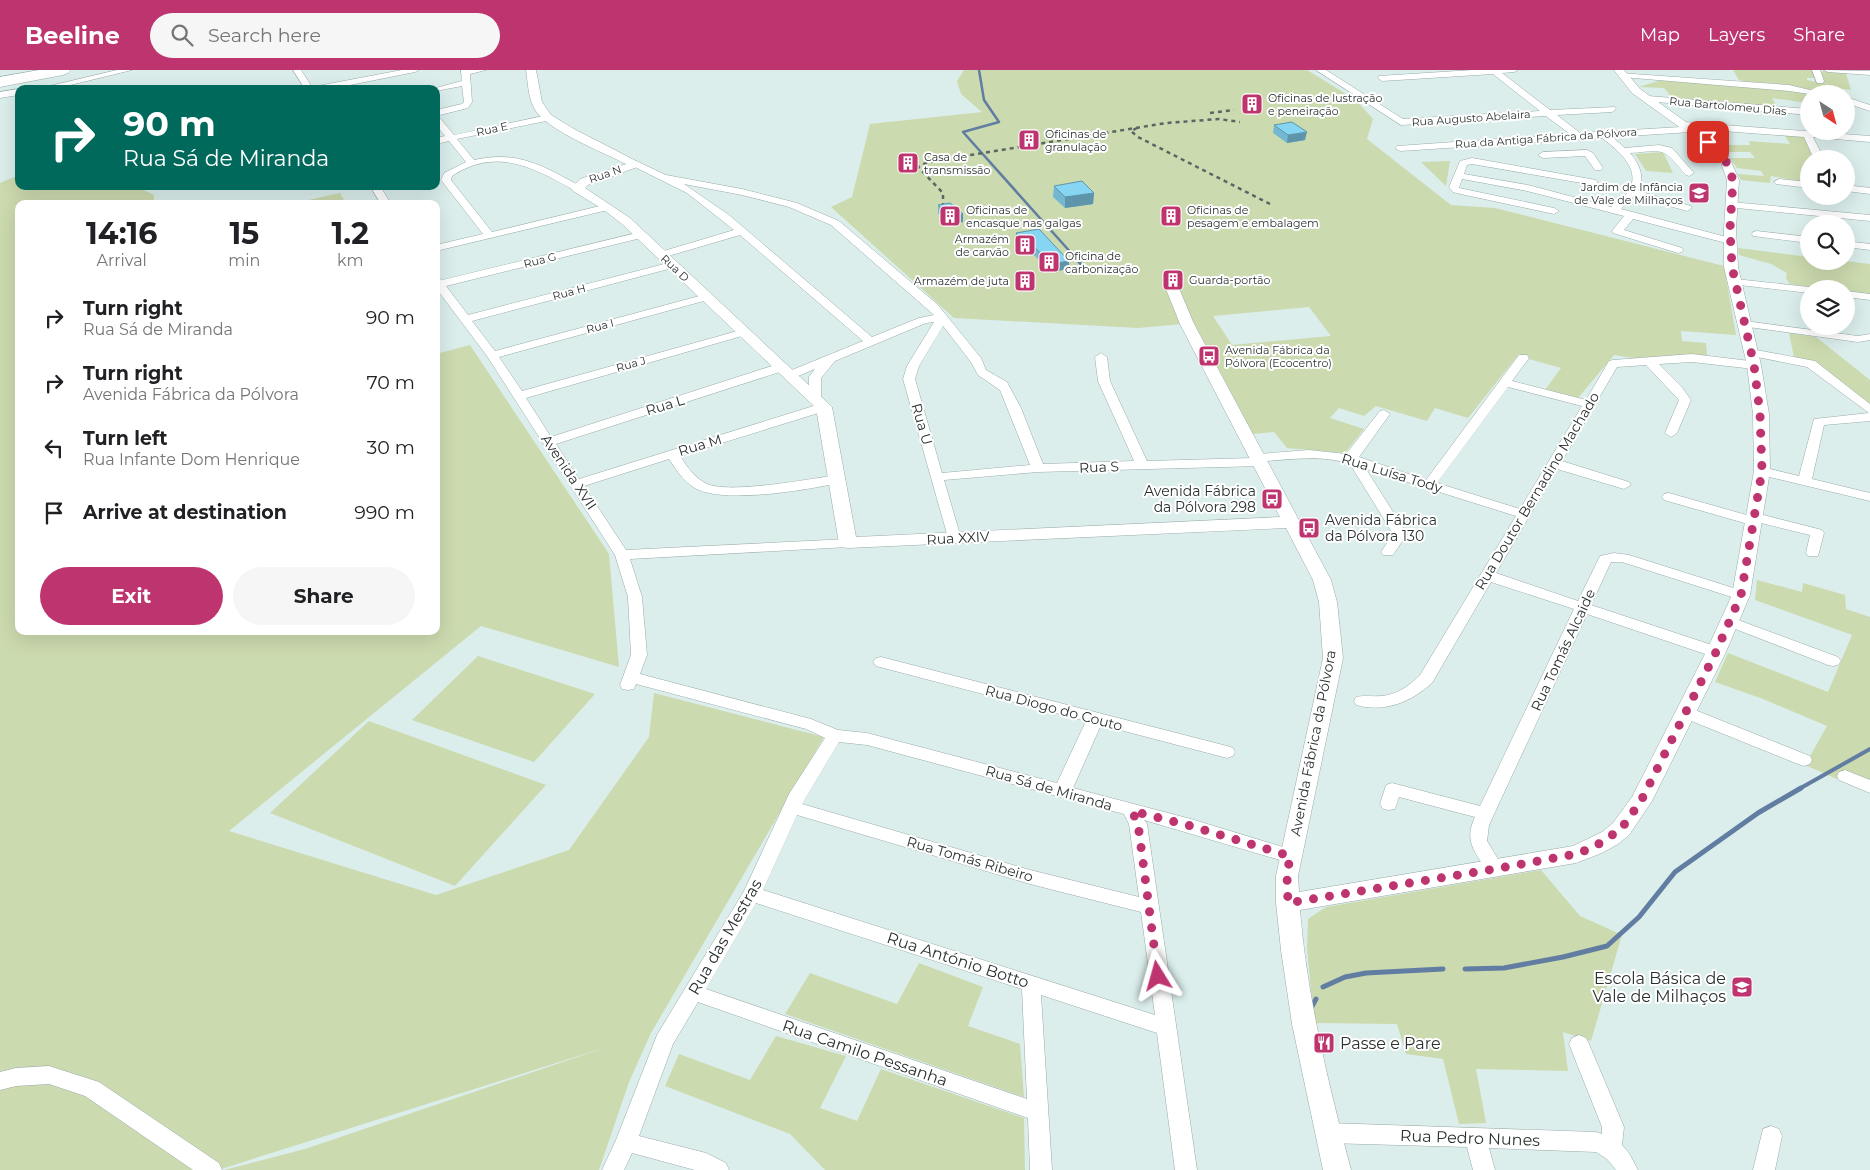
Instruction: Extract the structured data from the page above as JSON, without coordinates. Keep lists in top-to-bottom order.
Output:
{
  "streets": {
    "street": [
      "Rua Bartolomeu Dias",
      "Rua Augusto Abelaira",
      "Rua E",
      "Rua da Antiga Fábrica da Pólvora",
      "Rua N",
      "Rua G",
      "Rua D",
      "Rua H",
      "Rua I",
      "Rua J",
      "Rua L",
      "Rua U",
      "Rua M",
      "Rua S",
      "Avenida XVII",
      "Rua Luísa Tody",
      "Rua Doutor Bernadino Machado",
      "Rua XXIV",
      "Rua Tomás Alcaide",
      "Rua Diogo do Couto",
      "Avenida Fábrica da Pólvora",
      "Rua Sá de Miranda",
      "Rua Tomás Ribeiro",
      "Rua das Mestras",
      "Rua António Botto",
      "Rua Camilo Pessanha",
      "Rua Pedro Nunes"
    ]
  },
  "crossings": [
    ["Rua N", "Rua D"],
    ["Rua G", "Rua D"],
    ["Rua D", "Rua H"],
    ["Rua D", "Rua I"],
    ["Rua D", "Rua J"],
    ["Rua D", "Rua L"],
    ["Rua D", "Rua M"],
    ["Rua H", "Avenida XVII"],
    ["Rua I", "Avenida XVII"],
    ["Rua J", "Avenida XVII"],
    ["Rua L", "Rua U"],
    ["Rua L", "Avenida XVII"],
    ["Rua U", "Rua S"],
    ["Rua U", "Rua XXIV"],
    ["Rua M", "Avenida XVII"],
    ["Rua S", "Rua Luísa Tody"],
    ["Rua S", "Avenida Fábrica da Pólvora"],
    ["Avenida XVII", "Rua XXIV"],
    ["Avenida XVII", "Rua Sá de Miranda"],
    ["Rua Luísa Tody", "Rua Doutor Bernadino Machado"],
    ["Rua Luísa Tody", "Avenida Fábrica da Pólvora"],
    ["Rua XXIV", "Avenida Fábrica da Pólvora"],
    ["Avenida Fábrica da Pólvora", "Rua Sá de Miranda"],
    ["Avenida Fábrica da Pólvora", "Rua Pedro Nunes"],
    ["Rua Sá de Miranda", "Rua das Mestras"],
    ["Rua Tomás Ribeiro", "Rua das Mestras"],
    ["Rua das Mestras", "Rua António Botto"],
    ["Rua das Mestras", "Rua Camilo Pessanha"]
  ],
  "places": {
    "building": [
      "Oficinas de lustração e peneiração",
      "Oficinas de granulação",
      "Casa de transmissão",
      "Oficinas de encasque nas galgas",
      "Oficinas de pesagem e embalagem",
      "Armazém de carvão",
      "Oficina de carbonização",
      "Guarda-portão",
      "Armazém de juta"
    ],
    "school or university": ["Jardim de Infância de Vale de Milhaços", "Escola Básica de Vale de Milhaços"],
    "bus stop": ["Avenida Fábrica da Pólvora (Ecocentro)", "Avenida Fábrica da Pólvora 298", "Avenida Fábrica da Pólvora 130"],
    "restaurant": ["Passe e Pare"]
  },
  "north": "bottom right",
  "page": {
    "header": "Beeline",
    "search": "Search here",
    "nav": ["Map", "Layers", "Share"],
    "turn": ["90 m", "Rua Sá de Miranda"],
    "eta": [
      "14:16",
      "Arrival",
      "15",
      "min",
      "1.2",
      "km"
    ],
    "list": [
      {
        "name": "Turn right",
        "note": "Rua Sá de Miranda",
        "value": "90 m"
      },
      {
        "name": "Turn right",
        "note": "Avenida Fábrica da Pólvora",
        "value": "70 m"
      },
      {
        "name": "Turn left",
        "note": "Rua Infante Dom Henrique",
        "value": "30 m"
      },
      {
        "name": "Arrive at destination",
        "value": "990 m"
      }
    ],
    "buttons": ["Exit", "Share"]
  }
}
